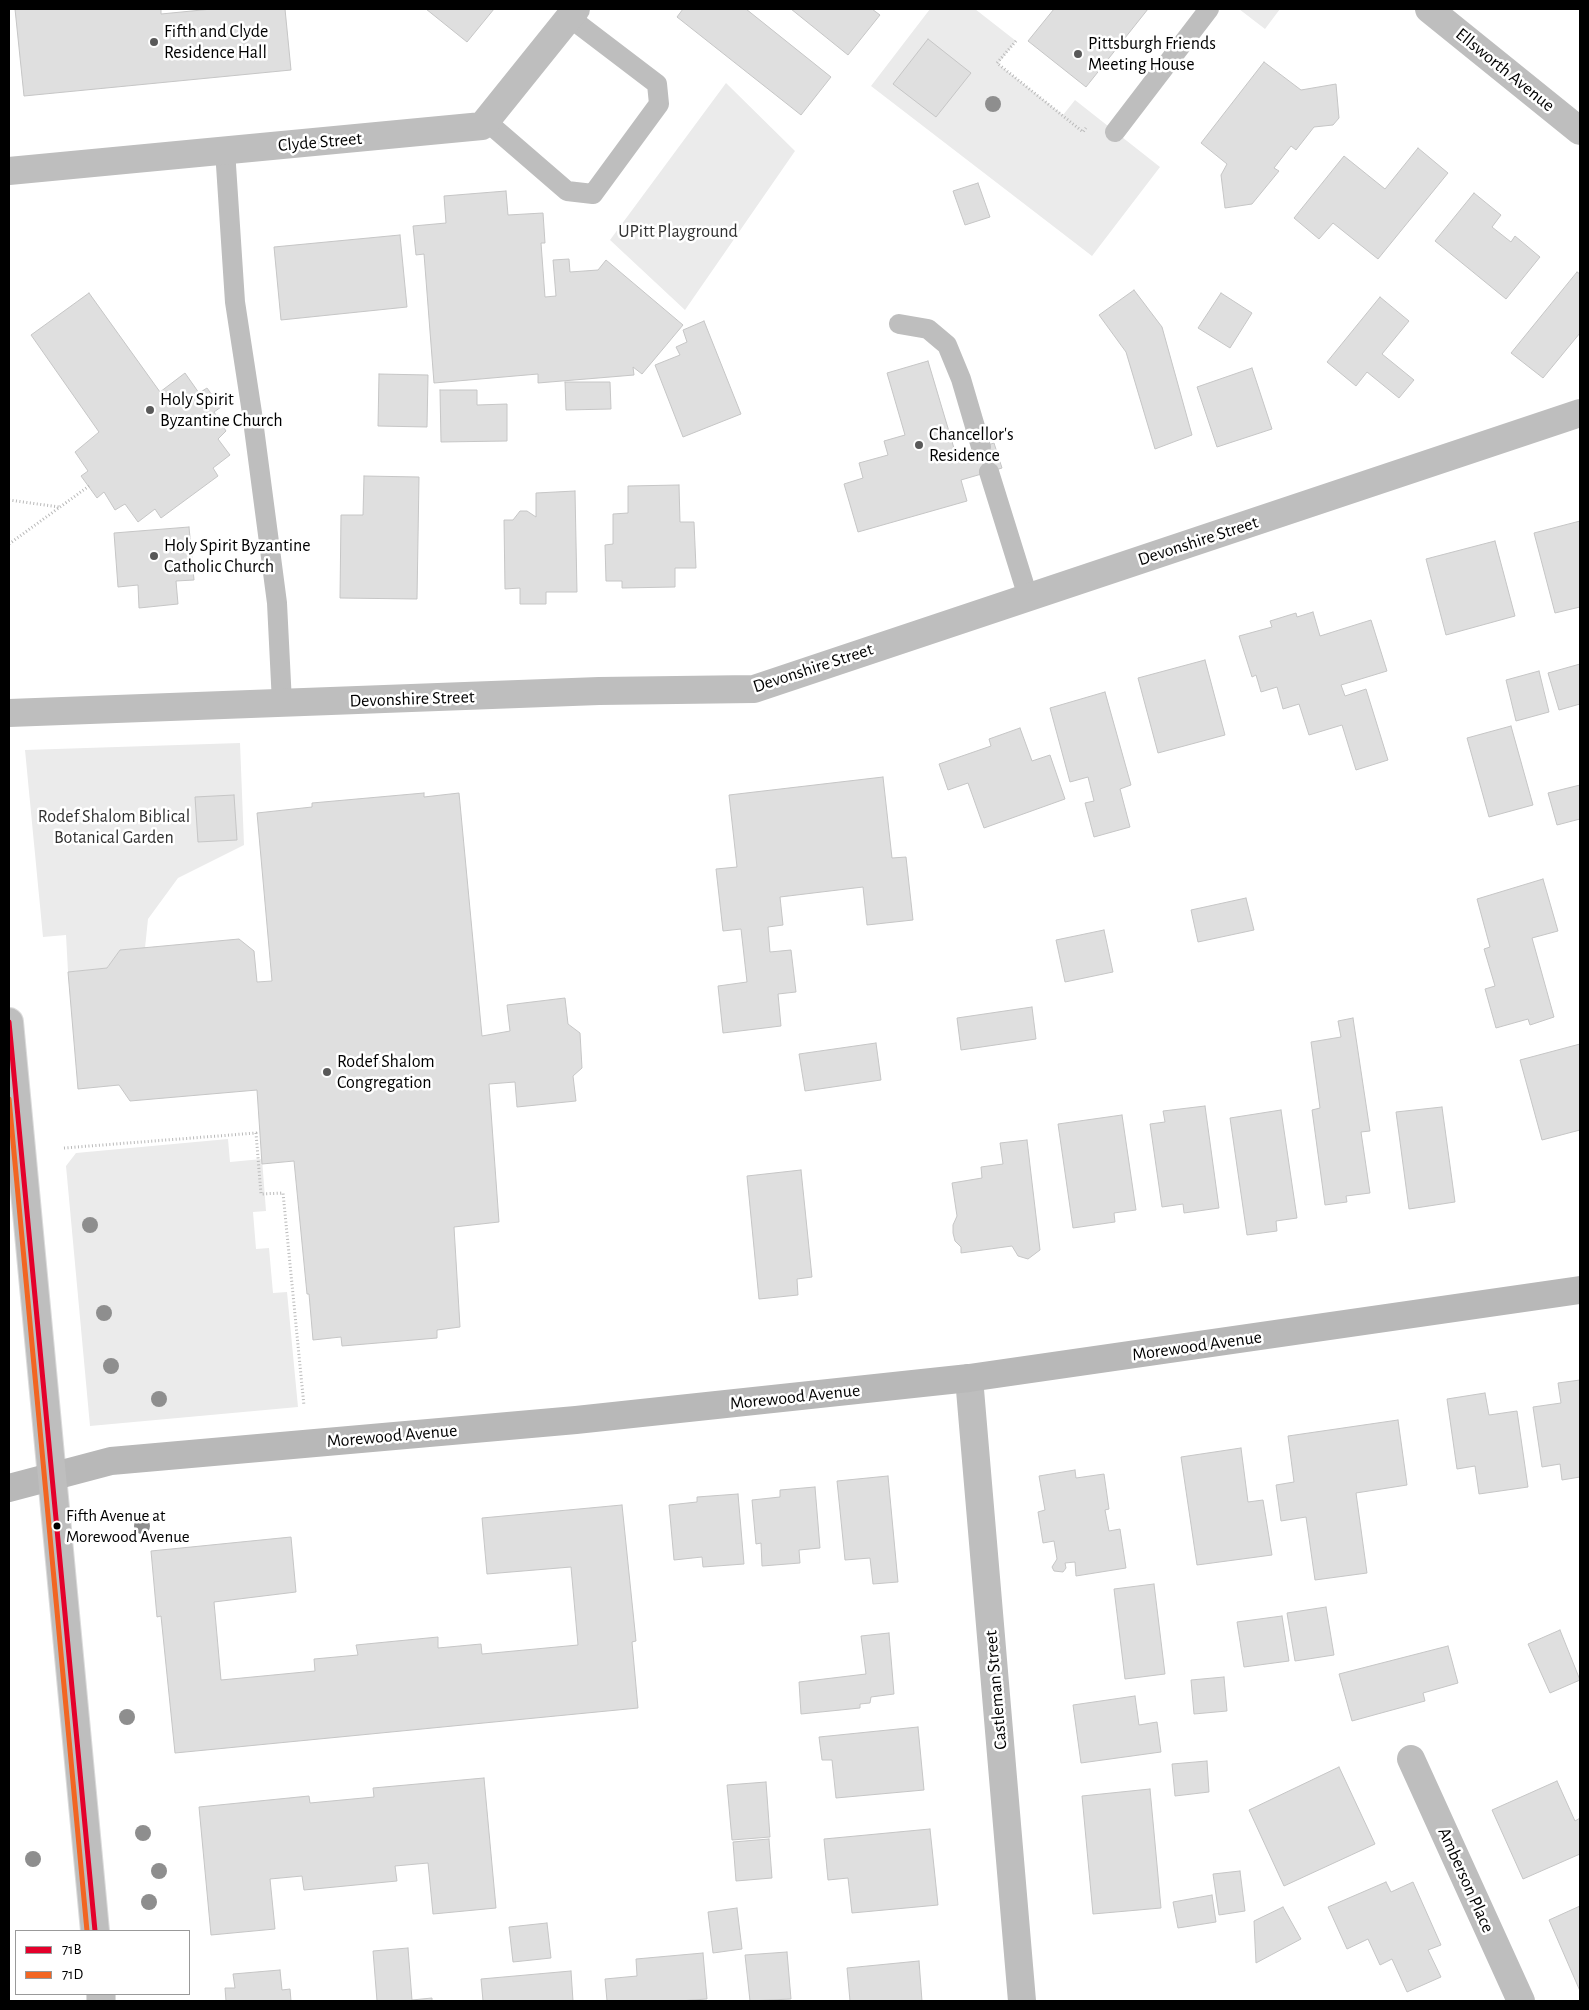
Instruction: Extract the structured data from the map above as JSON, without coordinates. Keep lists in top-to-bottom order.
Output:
{
  "streets": {
    "main road": [
      "Ellsworth Avenue",
      "Clyde Street",
      "Devonshire Street",
      "Morewood Avenue",
      "Castleman Street",
      "Amberson Place"
    ]
  },
  "crossings": [
    ["Morewood Avenue", "Castleman Street"]
  ],
  "parks": ["UPitt Playground", "Rodef Shalom Biblical Botanical Garden"],
  "places": [
    "Fifth and Clyde Residence Hall",
    "Pittsburgh Friends Meeting House",
    "Holy Spirit Byzantine Church",
    "Chancellor's Residence",
    "Holy Spirit Byzantine Catholic Church",
    "Rodef Shalom Congregation",
    "Fifth Avenue at Morewood Avenue"
  ],
  "lines": ["transit line 71B", "transit line 71D"],
  "legend": ["71B", "71D"]
}
